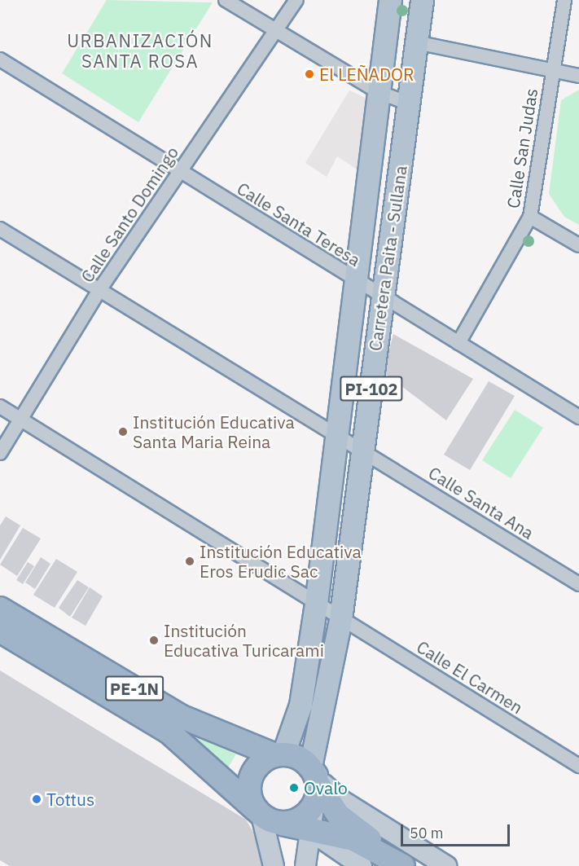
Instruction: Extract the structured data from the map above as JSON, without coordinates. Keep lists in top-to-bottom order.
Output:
{
  "streets": {
    "highway": ["PE-1N"],
    "main road": ["Carretera Paita - Sullana", "PI-102"],
    "street": [
      "Calle San Judas",
      "Calle Santo Domingo",
      "Calle Santa Teresa",
      "Calle Santa Ana",
      "Calle El Carmen"
    ]
  },
  "crossings": [
    ["Calle San Judas", "Calle Santa Teresa"],
    ["Calle Santo Domingo", "Calle Santa Teresa"],
    ["Calle Santo Domingo", "Calle Santa Ana"],
    ["Calle Santo Domingo", "Calle El Carmen"],
    ["Calle Santa Teresa", "Carretera Paita - Sullana"],
    ["Carretera Paita - Sullana", "Calle Santa Ana"],
    ["Carretera Paita - Sullana", "Calle El Carmen"],
    ["Carretera Paita - Sullana", "PE-1N"]
  ],
  "districts": ["URBANIZACIÓN SANTA ROSA"],
  "places": [
    "El LEÑADOR",
    "Institución Educativa Santa Maria Reina",
    "Institución Educativa Eros Erudic Sac",
    "Institución Educativa Turicarami",
    "Ovalo",
    "Tottus"
  ],
  "scale_bar": "50 m"
}
